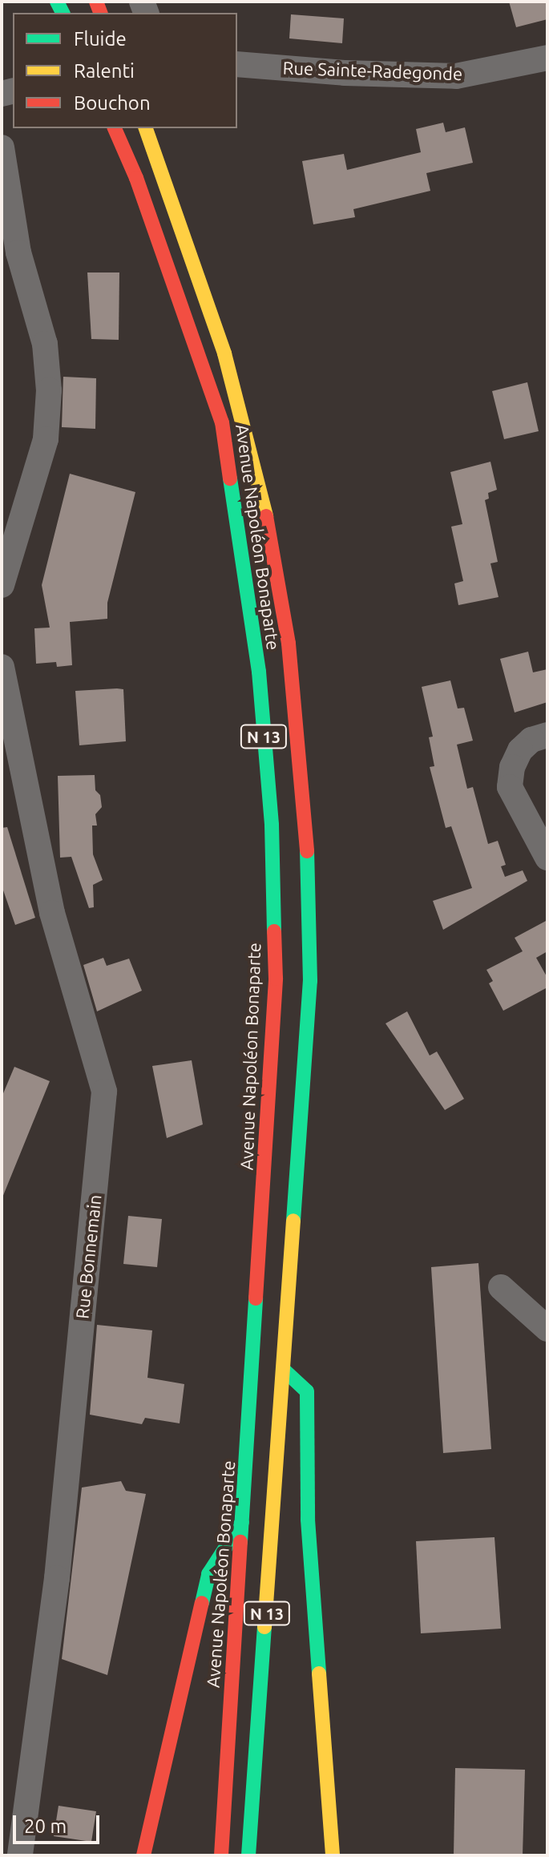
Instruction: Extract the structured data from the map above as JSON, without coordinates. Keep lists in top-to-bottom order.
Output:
{
  "streets": {
    "main road": ["Avenue Napoléon Bonaparte", "N 13"],
    "street": ["Rue Sainte-Radegonde", "Rue Bonnemain"]
  },
  "legend": ["Fluide", "Ralenti", "Bouchon"],
  "scale_bar": "20 m"
}
